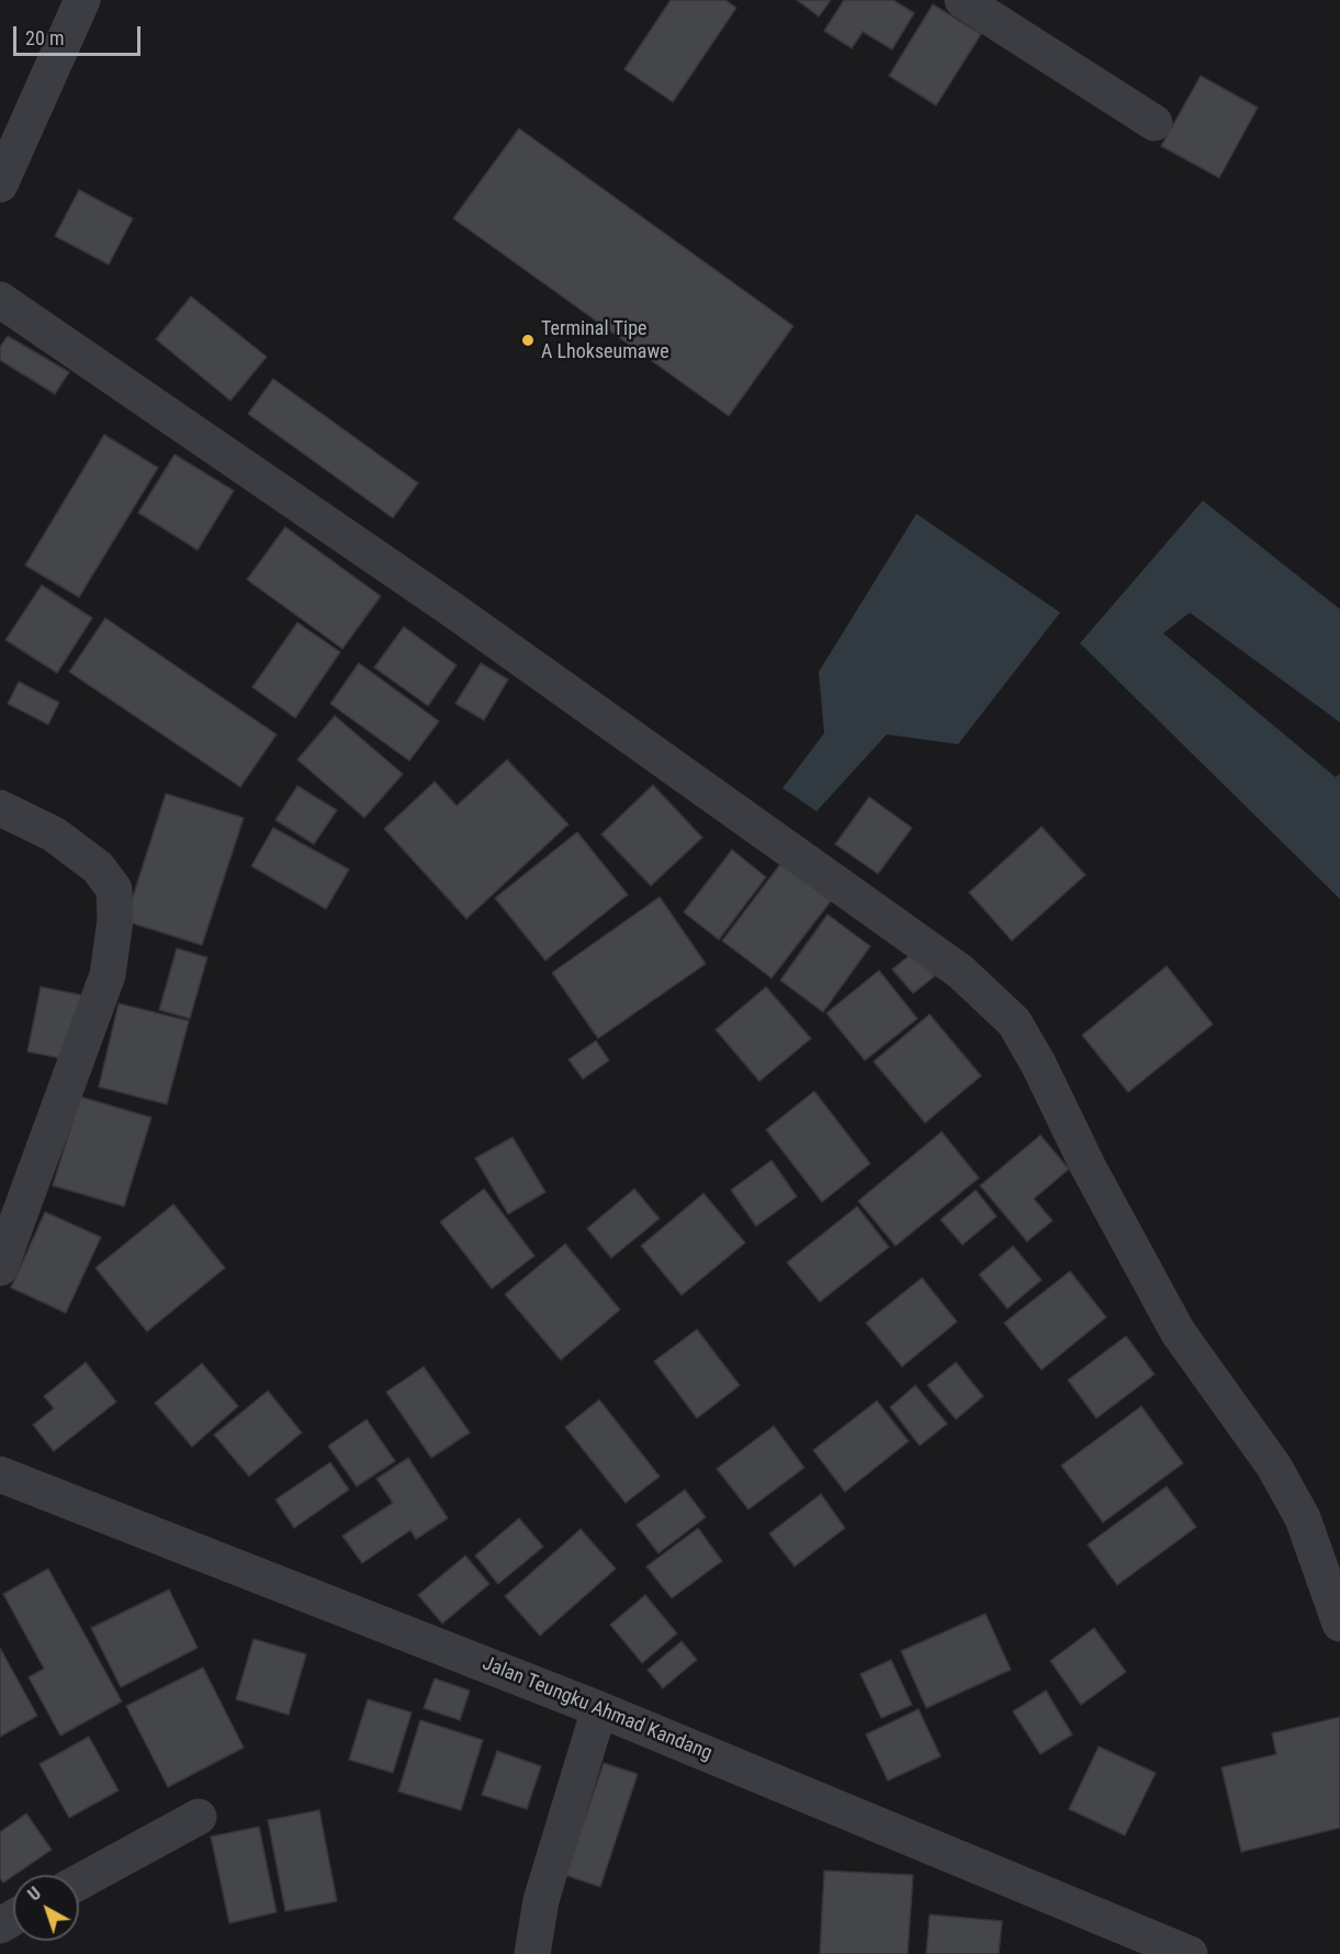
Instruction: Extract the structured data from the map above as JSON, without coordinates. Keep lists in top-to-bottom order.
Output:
{
  "streets": {
    "street": ["Jalan Teungku Ahmad Kandang"]
  },
  "places": ["Terminal Tipe A Lhokseumawe"],
  "scale_bar": "20 m",
  "north": "top left"
}
